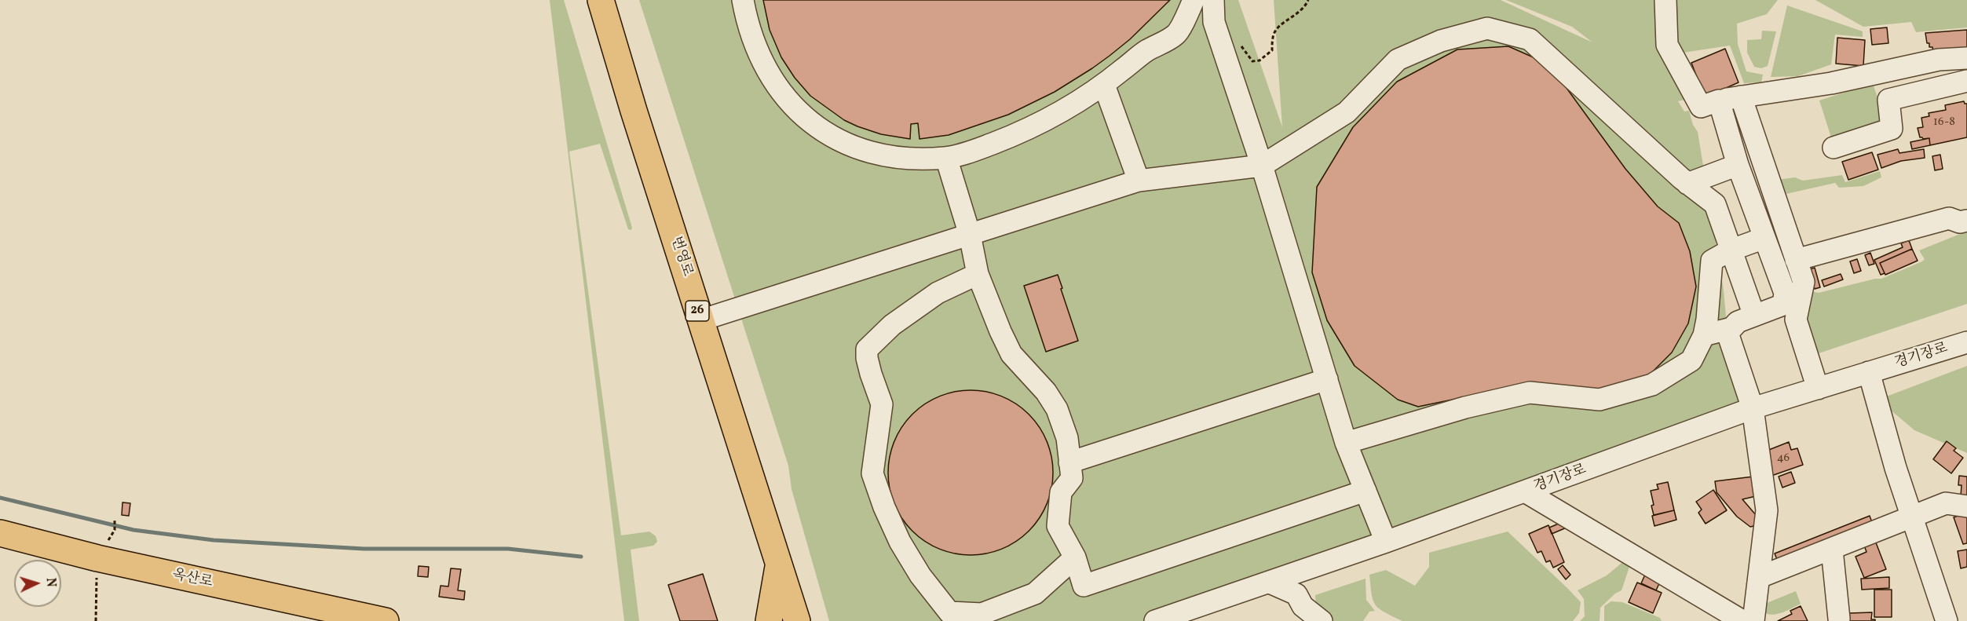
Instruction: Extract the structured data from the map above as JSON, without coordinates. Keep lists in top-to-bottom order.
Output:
{
  "streets": {
    "main road": ["번영로", "26", "옥산로"],
    "street": ["경기장로"]
  },
  "house_numbers": ["16-8", "46"],
  "north": "right"
}
